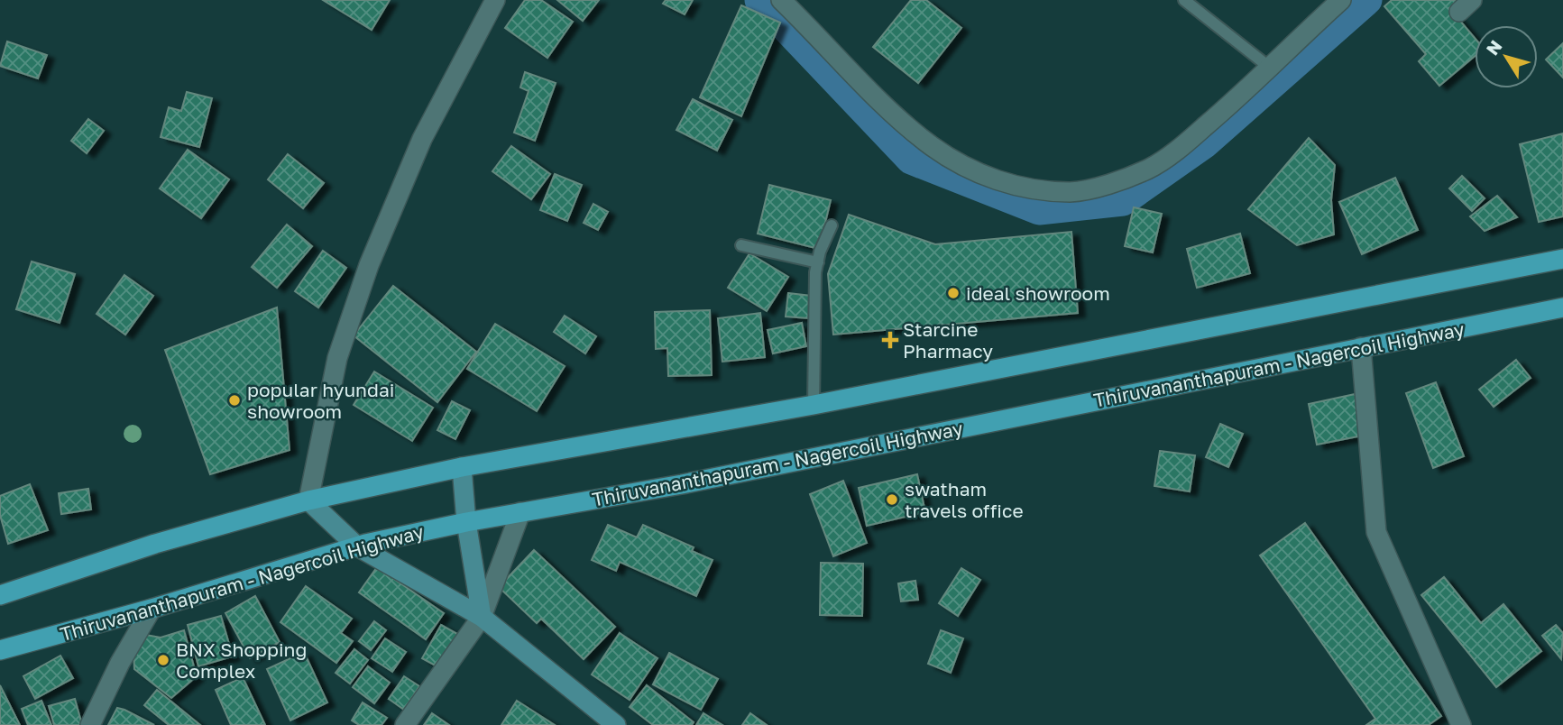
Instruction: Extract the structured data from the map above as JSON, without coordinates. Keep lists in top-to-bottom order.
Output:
{
  "streets": {
    "main road": ["Thiruvananthapuram - Nagercoil Highway"]
  },
  "places": {
    "other": [
      "ideal showroom",
      "popular hyundai showroom",
      "swatham travels office",
      "BNX Shopping Complex"
    ],
    "health": ["Starcine Pharmacy"]
  },
  "north": "top left"
}
